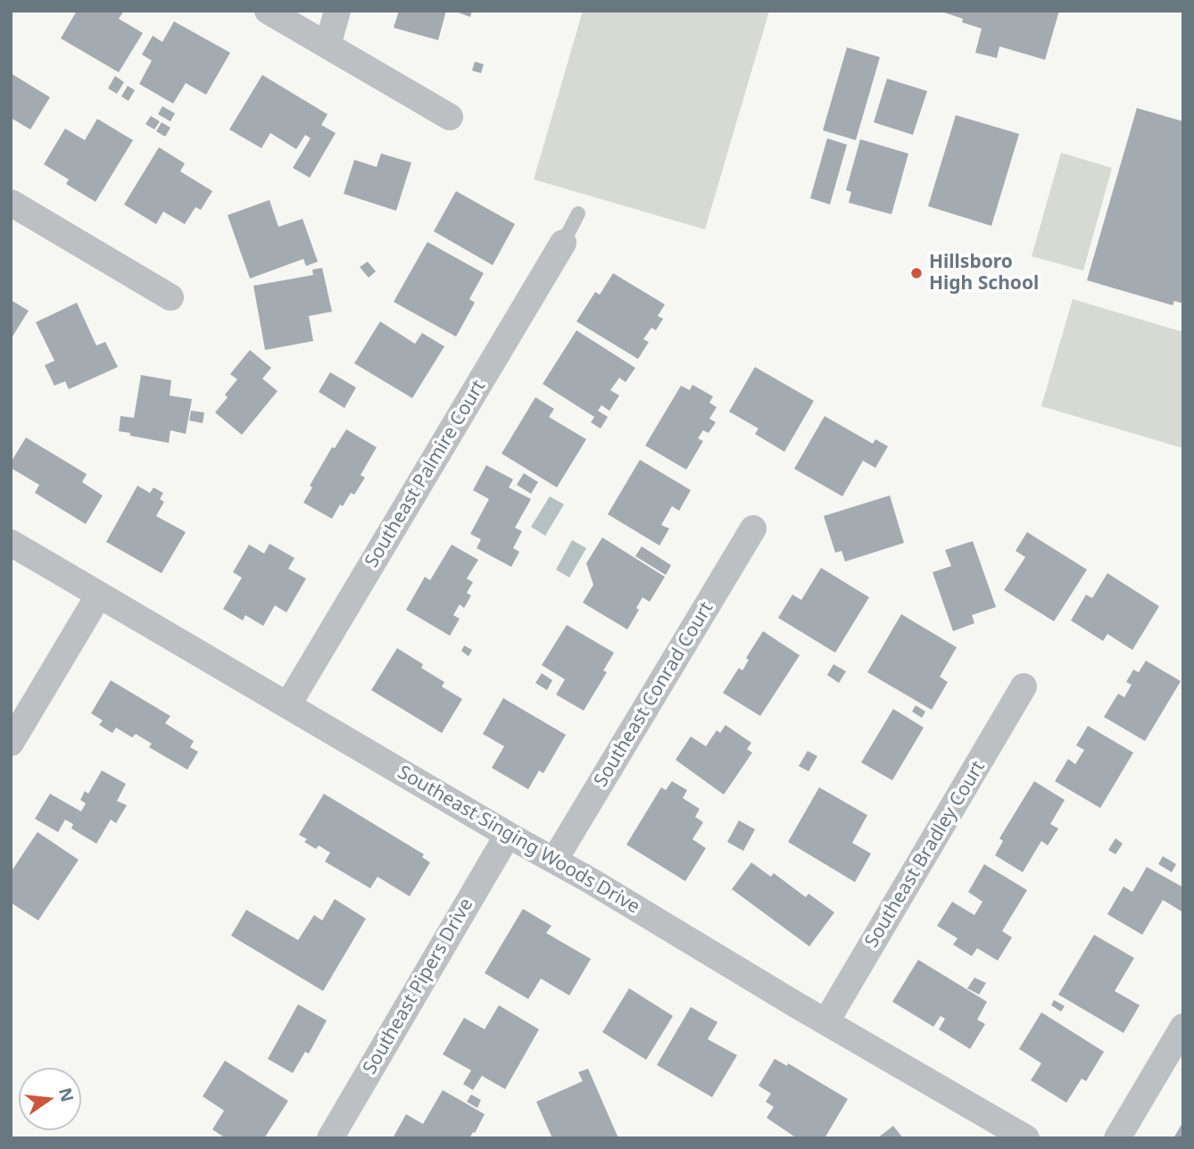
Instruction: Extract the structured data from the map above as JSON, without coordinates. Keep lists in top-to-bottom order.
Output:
{
  "streets": {
    "street": [
      "Southeast Palmire Court",
      "Southeast Conrad Court",
      "Southeast Singing Woods Drive",
      "Southeast Bradley Court",
      "Southeast Pipers Drive"
    ]
  },
  "crossings": [
    ["Southeast Palmire Court", "Southeast Singing Woods Drive"],
    ["Southeast Conrad Court", "Southeast Singing Woods Drive"],
    ["Southeast Singing Woods Drive", "Southeast Bradley Court"],
    ["Southeast Singing Woods Drive", "Southeast Pipers Drive"]
  ],
  "places": ["Hillsboro High School"],
  "north": "right"
}
